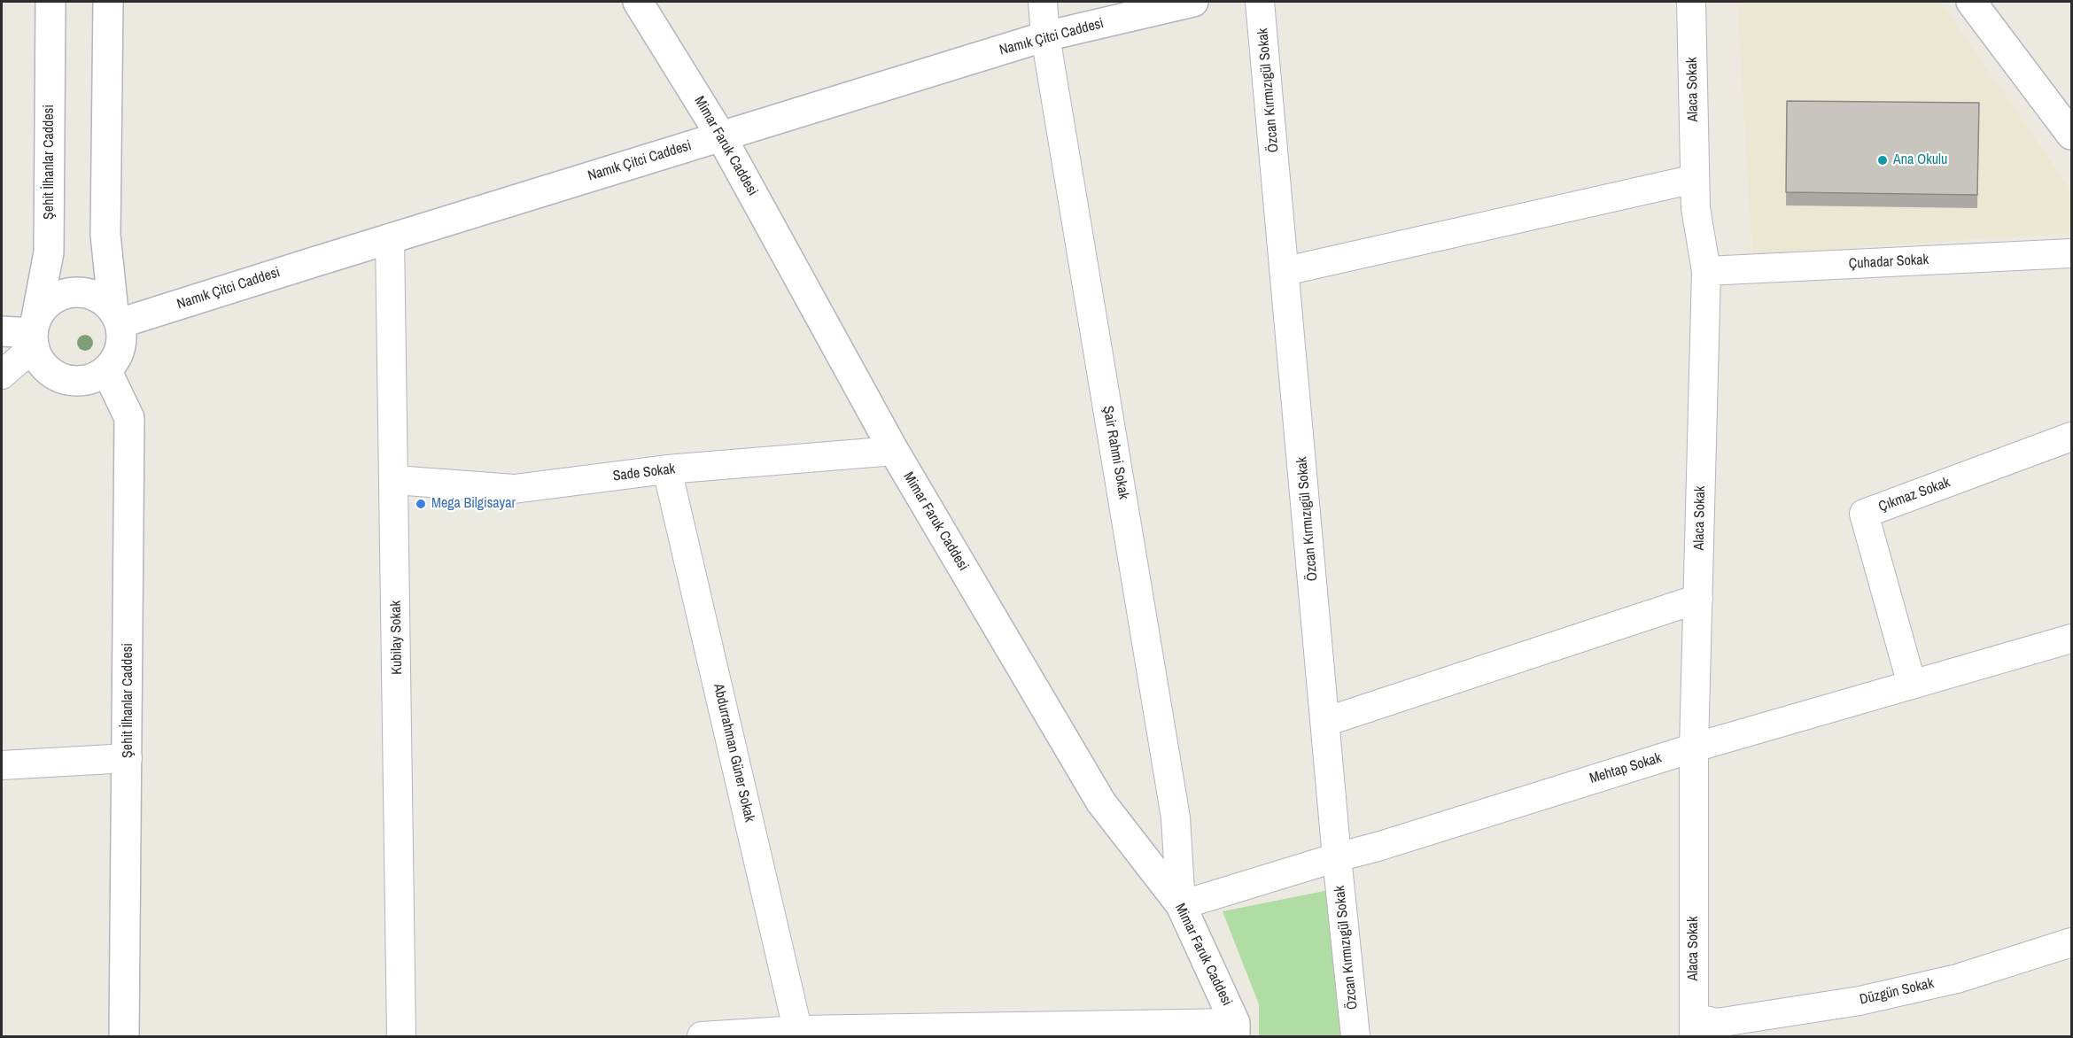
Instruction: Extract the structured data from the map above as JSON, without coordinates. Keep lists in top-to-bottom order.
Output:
{
  "streets": {
    "street": [
      "Namık Çitci Caddesi",
      "Alaca Sokak",
      "Özcan Kırmızıgül Sokak",
      "Mimar Faruk Caddesi",
      "Şehit İlhanlar Caddesi",
      "Çuhadar Sokak",
      "Şair Rahmi Sokak",
      "Sade Sokak",
      "Çıkmaz Sokak",
      "Kubilay Sokak",
      "Abdurrahman Güner Sokak",
      "Mehtap Sokak",
      "Düzgün Sokak"
    ]
  },
  "crossings": [
    ["Namık Çitci Caddesi", "Mimar Faruk Caddesi"],
    ["Namık Çitci Caddesi", "Şehit İlhanlar Caddesi"],
    ["Namık Çitci Caddesi", "Şair Rahmi Sokak"],
    ["Namık Çitci Caddesi", "Kubilay Sokak"],
    ["Alaca Sokak", "Çuhadar Sokak"],
    ["Alaca Sokak", "Mehtap Sokak"],
    ["Alaca Sokak", "Düzgün Sokak"],
    ["Özcan Kırmızıgül Sokak", "Mehtap Sokak"],
    ["Mimar Faruk Caddesi", "Şair Rahmi Sokak"],
    ["Mimar Faruk Caddesi", "Sade Sokak"],
    ["Mimar Faruk Caddesi", "Mehtap Sokak"],
    ["Şair Rahmi Sokak", "Mehtap Sokak"],
    ["Sade Sokak", "Kubilay Sokak"],
    ["Sade Sokak", "Abdurrahman Güner Sokak"],
    ["Çıkmaz Sokak", "Mehtap Sokak"]
  ],
  "places": ["Ana Okulu", "Mega Bilgisayar"]
}
